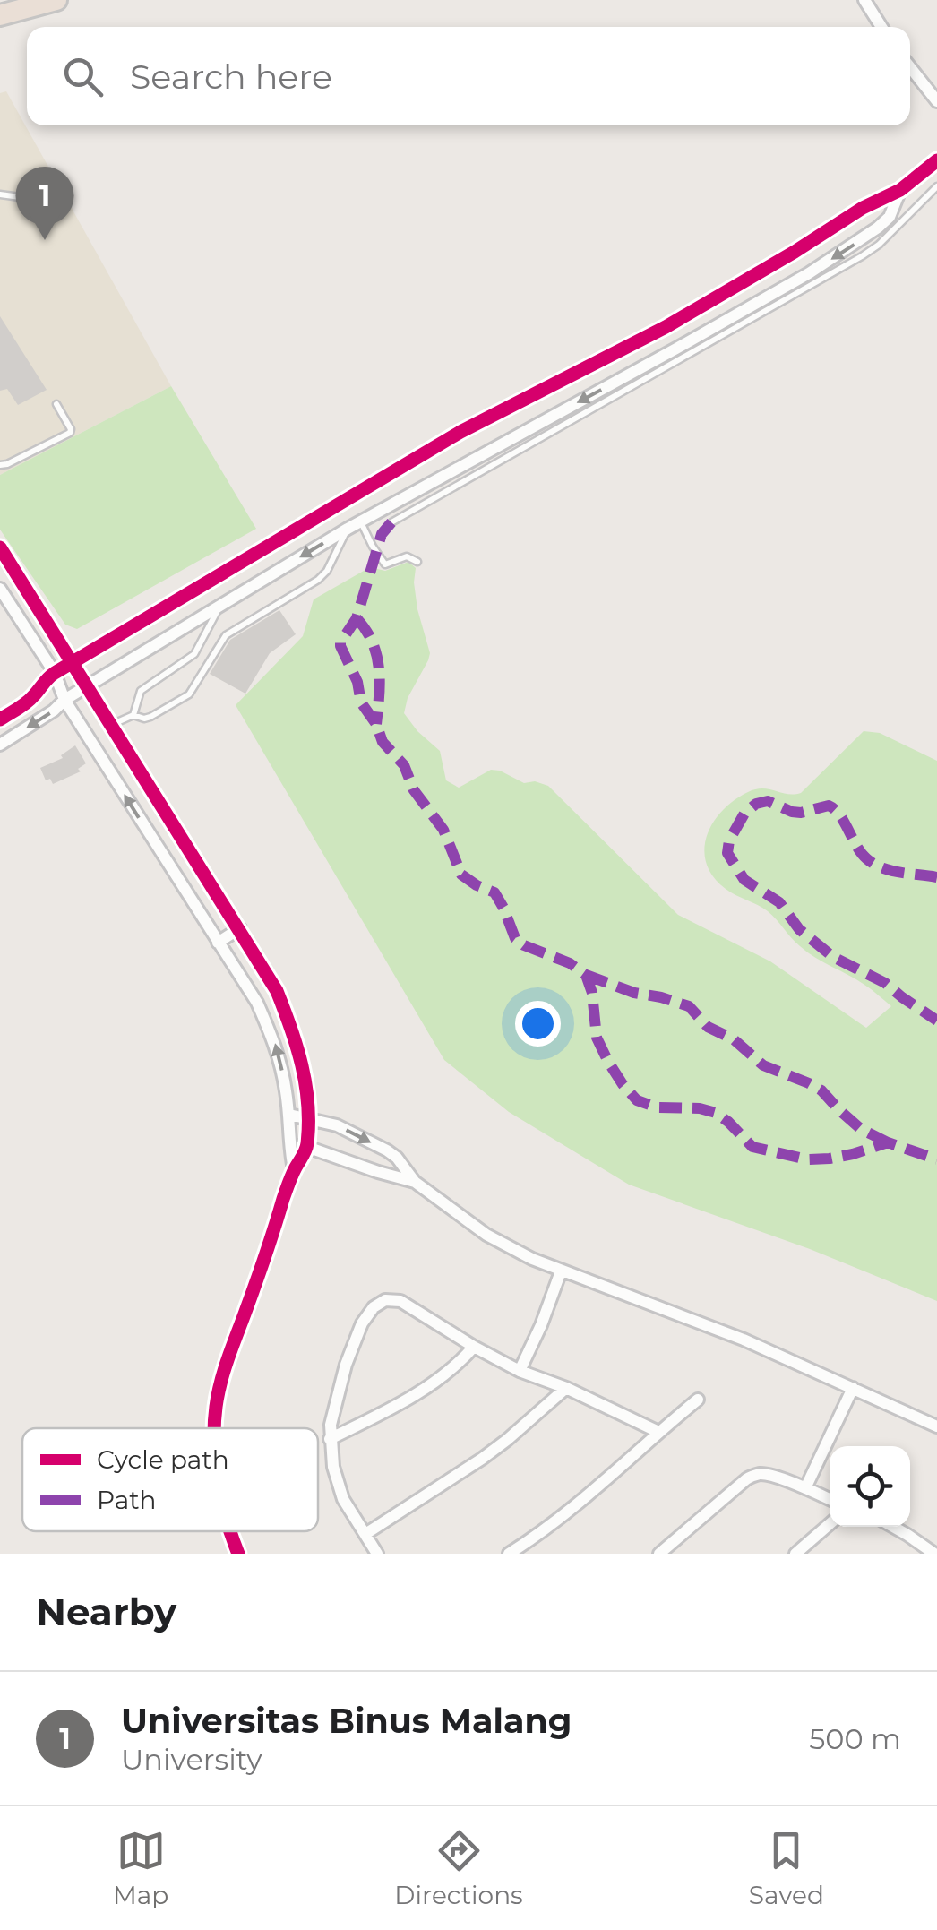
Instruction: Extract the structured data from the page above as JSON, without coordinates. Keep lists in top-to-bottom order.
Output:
{
  "legend": ["Cycle path", "Path"],
  "page": {
    "search": "Search here",
    "pins": "1",
    "heading": "Nearby",
    "list": [
      {
        "mark": "1",
        "name": "Universitas Binus Malang",
        "note": "University",
        "value": "500 m"
      }
    ],
    "nav": ["Map", "Directions", "Saved"]
  }
}
